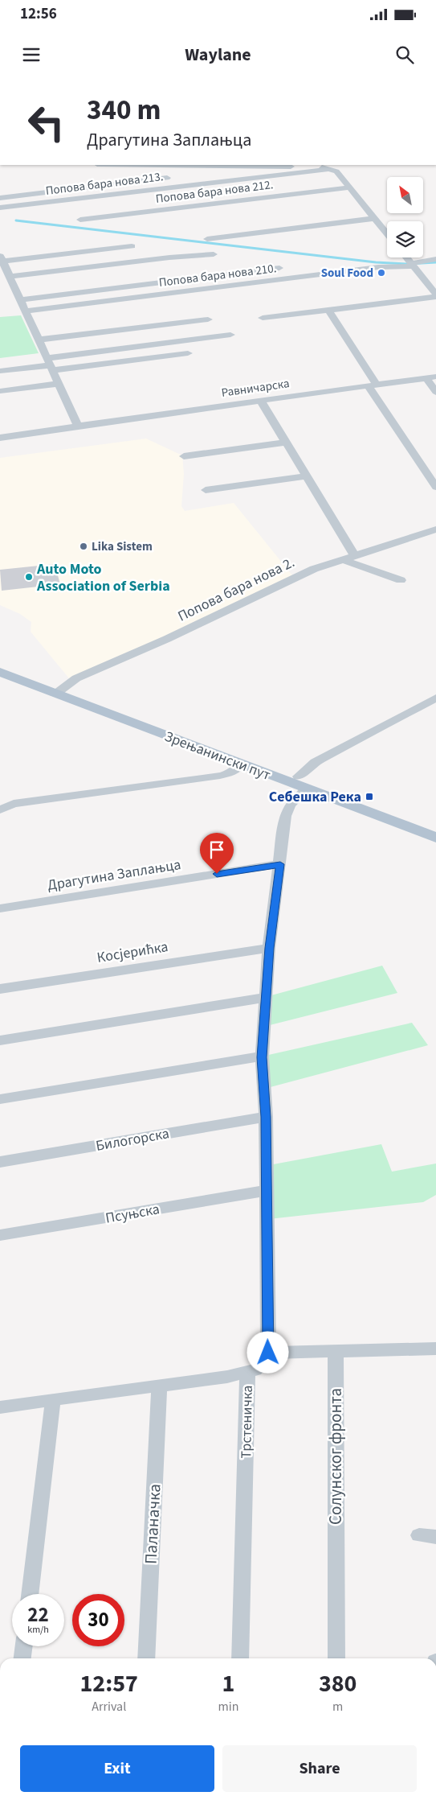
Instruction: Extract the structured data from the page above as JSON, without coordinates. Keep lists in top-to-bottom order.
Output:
{
  "streets": {
    "main road": ["Зрењанински пут"],
    "street": [
      "Попова бара нова 213.",
      "Попова бара нова 212.",
      "Попова бара нова 210.",
      "Равничарска",
      "Попова бара нова 2.",
      "Драгутина Заплањца",
      "Косјерићка",
      "Билогорска",
      "Псуњска",
      "Трстеничка",
      "Солунског фронта",
      "Паланачка"
    ]
  },
  "crossings": [
    ["Попова бара нова 2.", "Зрењанински пут"]
  ],
  "places": {
    "other": ["Soul Food", "Lika Sistem", "Auto Moto Association of Serbia"],
    "transit": ["Себешка Река"]
  },
  "north": "top left",
  "page": {
    "status": "12:56",
    "header": "Waylane",
    "turn": ["340 m", "Драгутина Заплањца"],
    "speed": "22 km/h",
    "limit": "30",
    "eta": [
      "12:57",
      "Arrival",
      "1",
      "min",
      "380",
      "m"
    ],
    "buttons": ["Exit", "Share"]
  }
}
